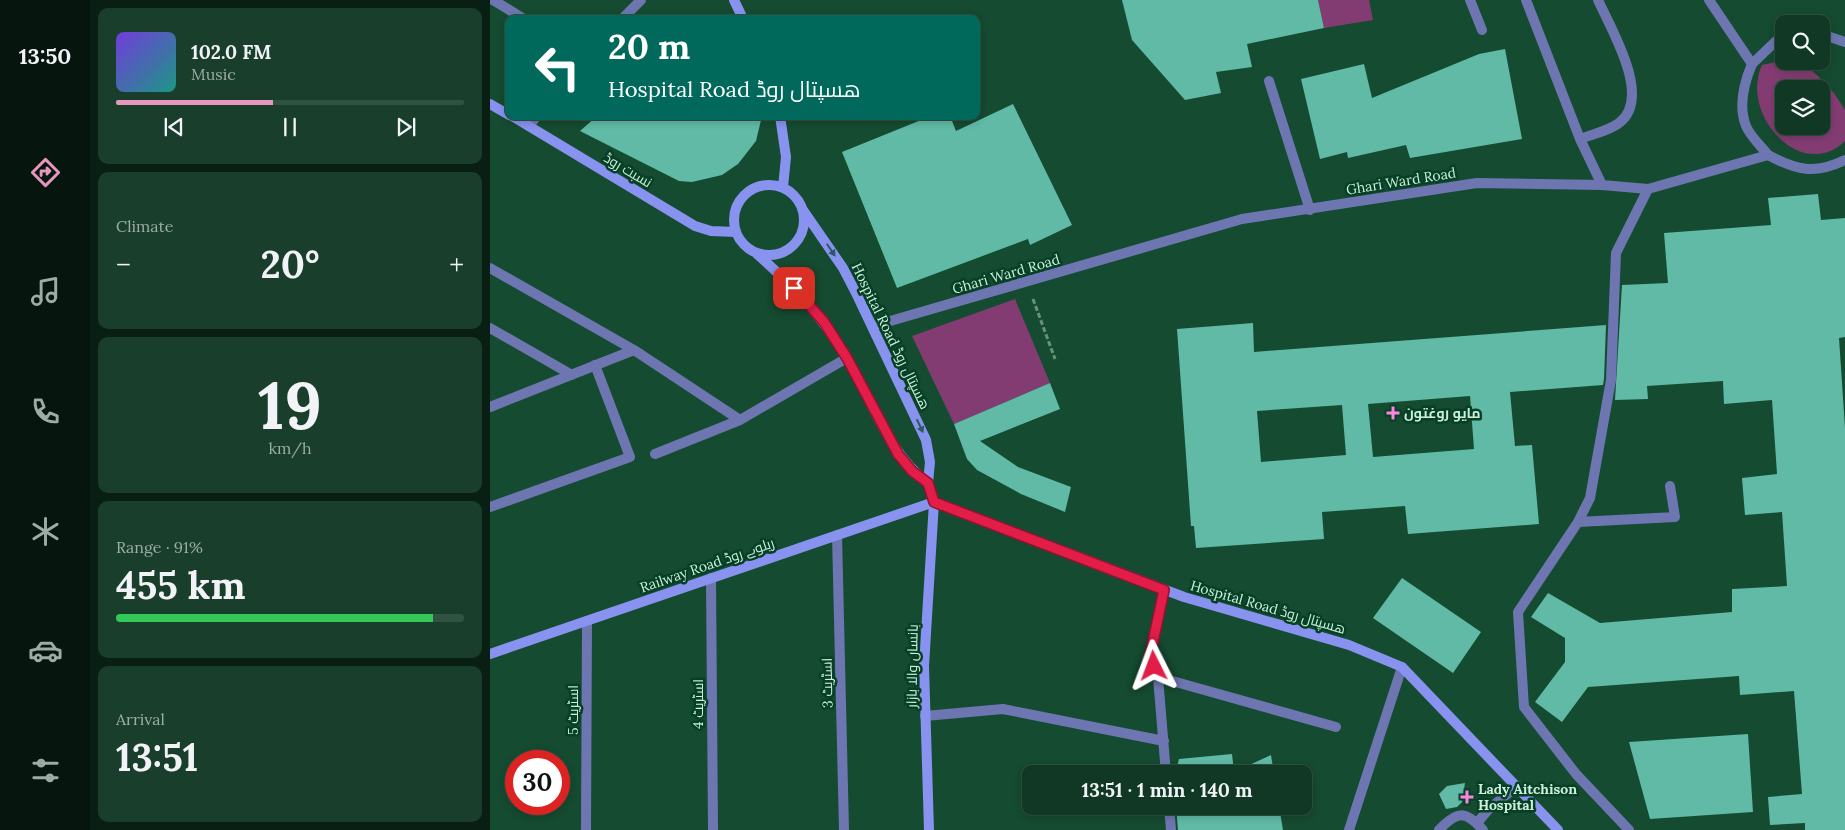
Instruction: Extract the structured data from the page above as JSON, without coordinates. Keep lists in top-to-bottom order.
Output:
{
  "streets": {
    "main road": [
      "نسبت روڈ",
      "Hospital Road ھسپتال روڈ",
      "Railway Road ریلوے روڈ",
      "بانساں والا بازار"
    ],
    "street": [
      "Ghari Ward Road",
      "اسٹریٹ 3",
      "اسٹریٹ 4",
      "اسٹریٹ 5"
    ]
  },
  "crossings": [
    ["نسبت روڈ", "Hospital Road ھسپتال روڈ"],
    ["Ghari Ward Road", "Hospital Road ھسپتال روڈ"],
    ["Hospital Road ھسپتال روڈ", "Railway Road ریلوے روڈ"],
    ["Hospital Road ھسپتال روڈ", "بانساں والا بازار"],
    ["Railway Road ریلوے روڈ", "بانساں والا بازار"],
    ["Railway Road ریلوے روڈ", "اسٹریٹ 3"],
    ["Railway Road ریلوے روڈ", "اسٹریٹ 4"],
    ["Railway Road ریلوے روڈ", "اسٹریٹ 5"]
  ],
  "places": {
    "health": ["مایو روغتون", "Lady Aitchison Hospital"]
  },
  "page": {
    "tabs": "13:50",
    "turn": ["20 m", "Hospital Road ھسپتال روڈ"],
    "song": ["102.0 FM", "Music"],
    "tile": [
      "Climate",
      ["19", "km/h"],
      ["Range · 91%", "455 km"],
      ["Arrival", "13:51"]
    ],
    "heat": ["−", "20°", "+"],
    "limit": "30",
    "trip": "13:51 · 1 min · 140 m"
  }
}
